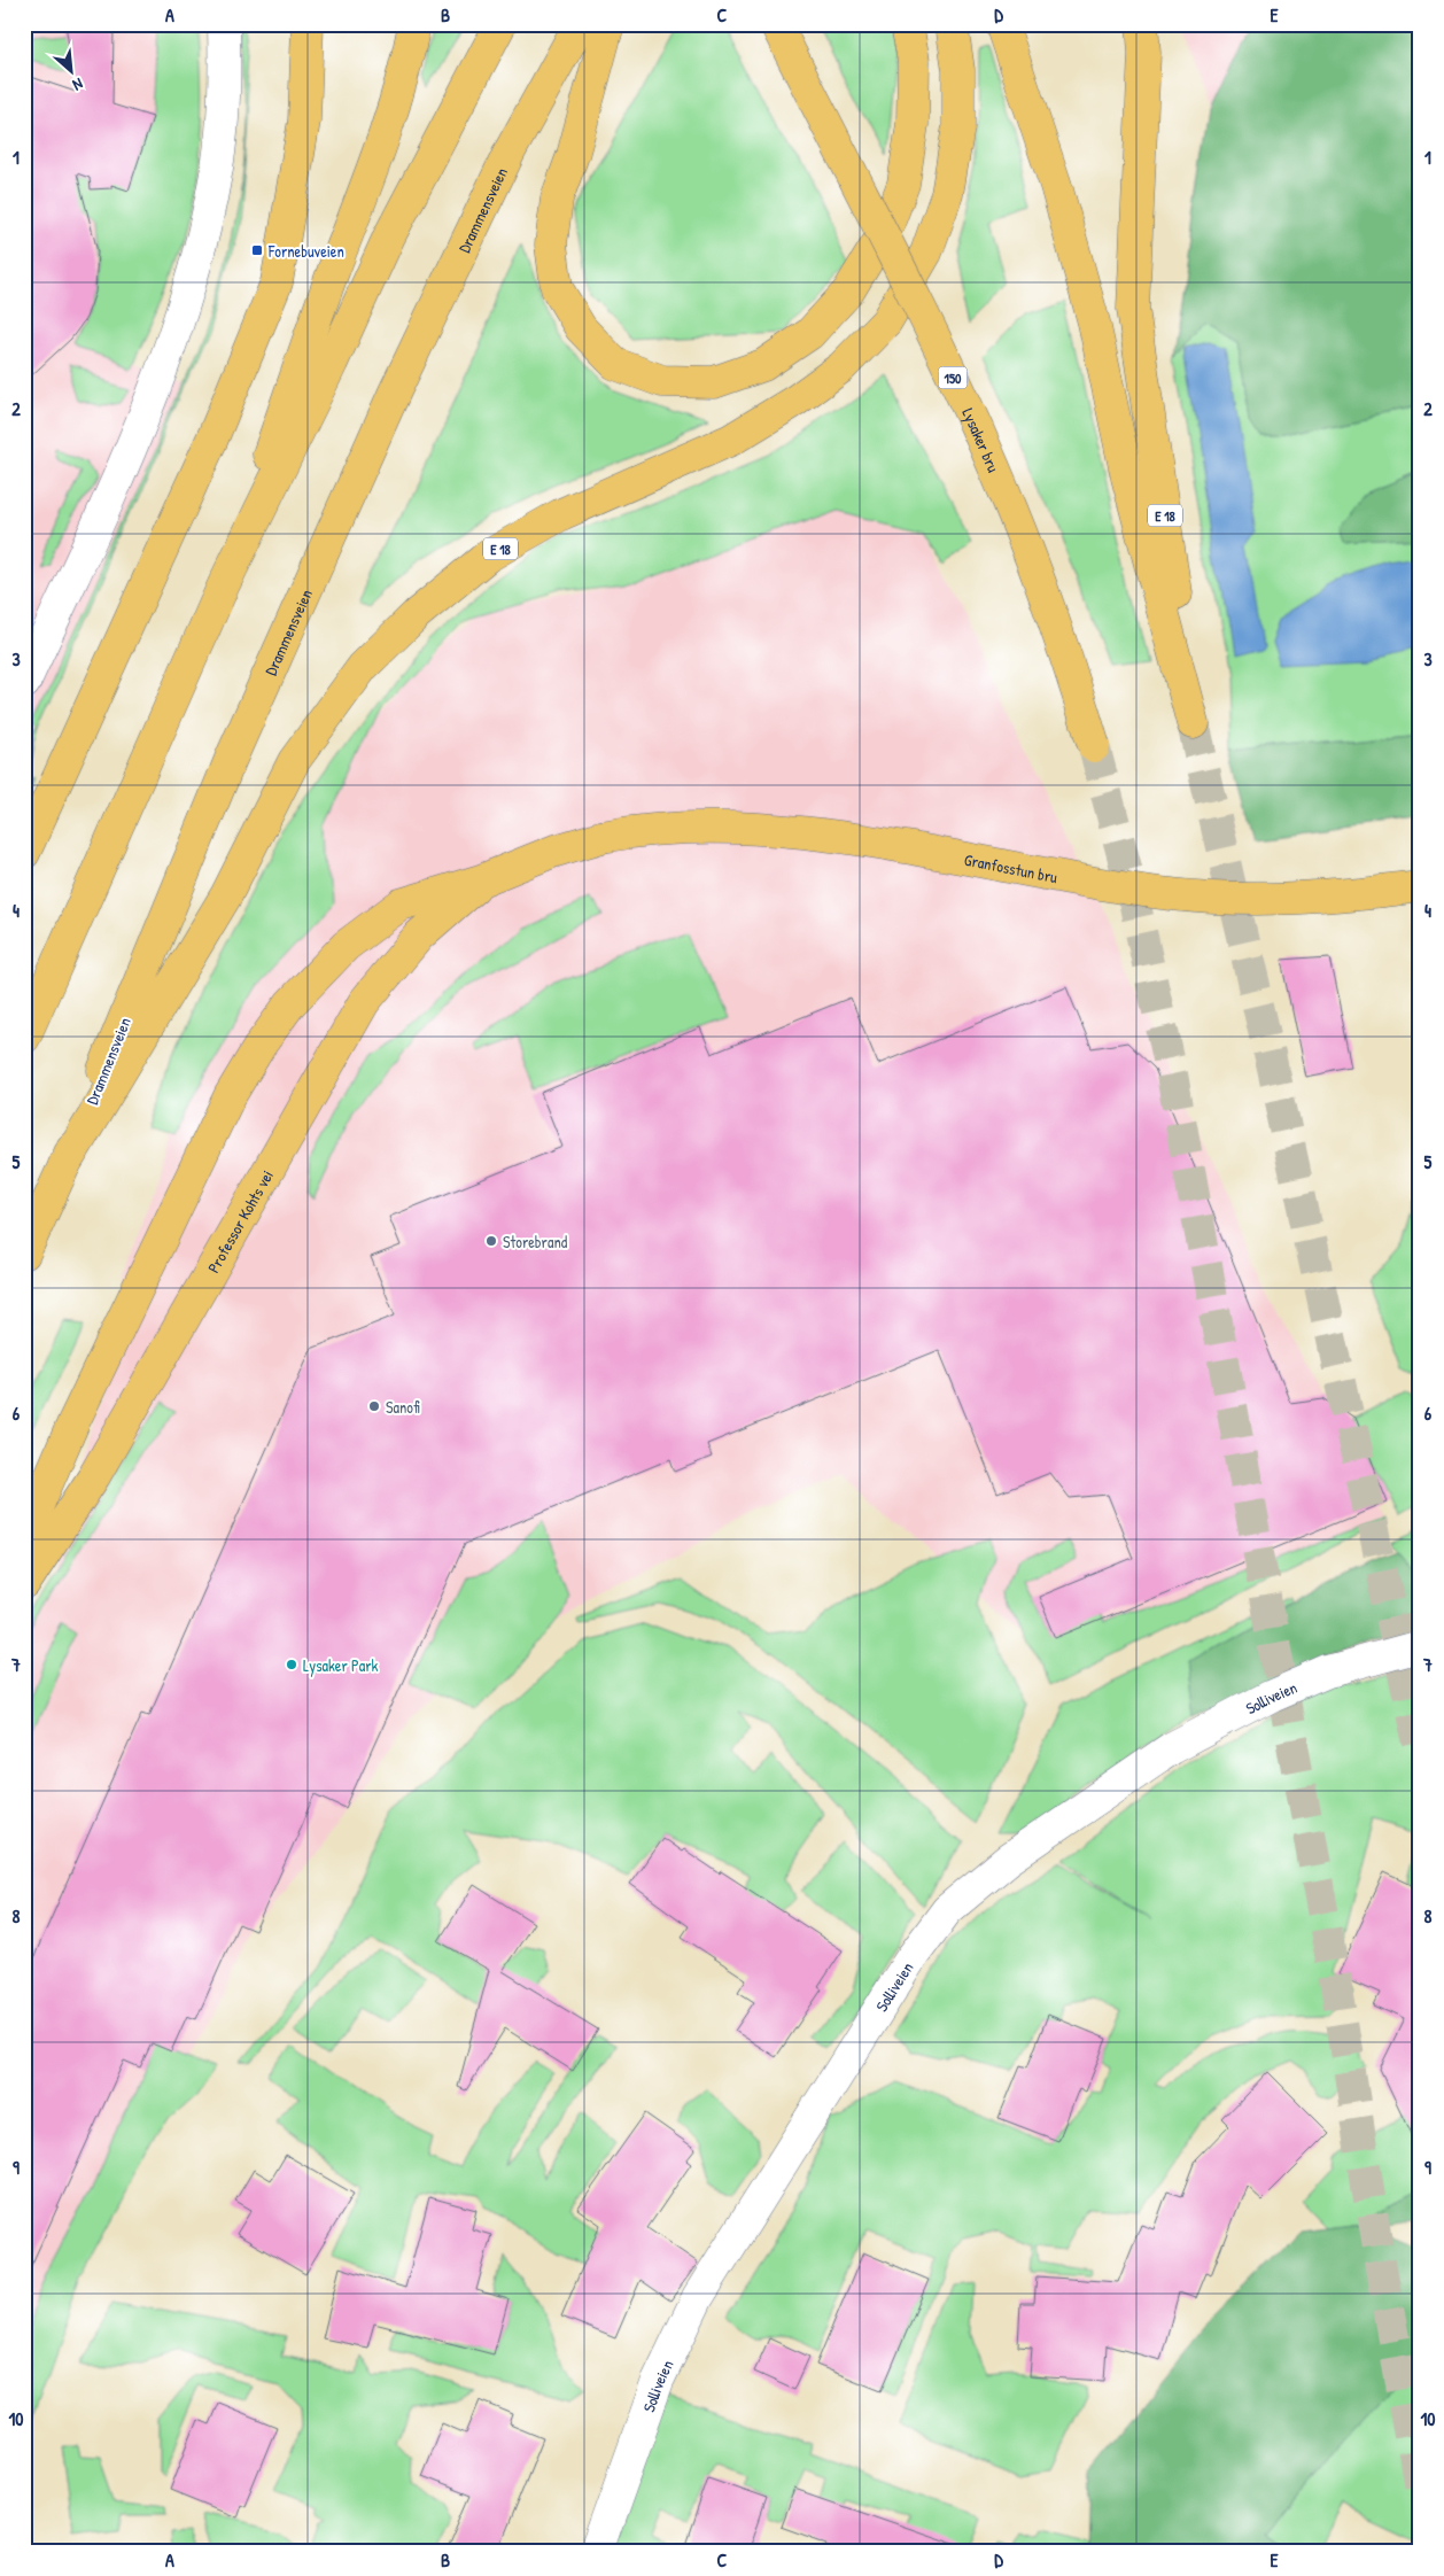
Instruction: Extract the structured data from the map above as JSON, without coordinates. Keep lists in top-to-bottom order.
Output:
{
  "streets": {
    "main road": [
      "Drammensveien",
      "150",
      "Lysaker bru",
      "E 18",
      "Granfosstun bru",
      "Professor Kohts vei"
    ],
    "street": ["Solliveien"]
  },
  "crossings": [
    ["Drammensveien", "E 18"],
    ["Granfosstun bru", "Professor Kohts vei"]
  ],
  "places": {
    "transit": ["Fornebuveien"],
    "other": ["Storebrand", "Sanofi", "Lysaker Park"]
  },
  "north": "bottom right",
  "grid": {
    "columns": [
      "A",
      "B",
      "C",
      "D",
      "E"
    ],
    "rows": [
      "1",
      "2",
      "3",
      "4",
      "5",
      "6",
      "7",
      "8",
      "9",
      "10"
    ]
  }
}
